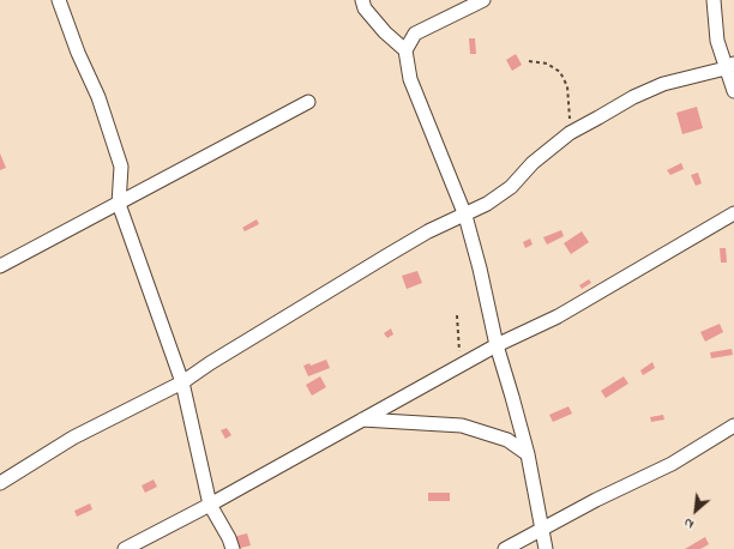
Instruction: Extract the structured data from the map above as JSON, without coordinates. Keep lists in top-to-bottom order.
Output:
{
  "north": "bottom left"
}
